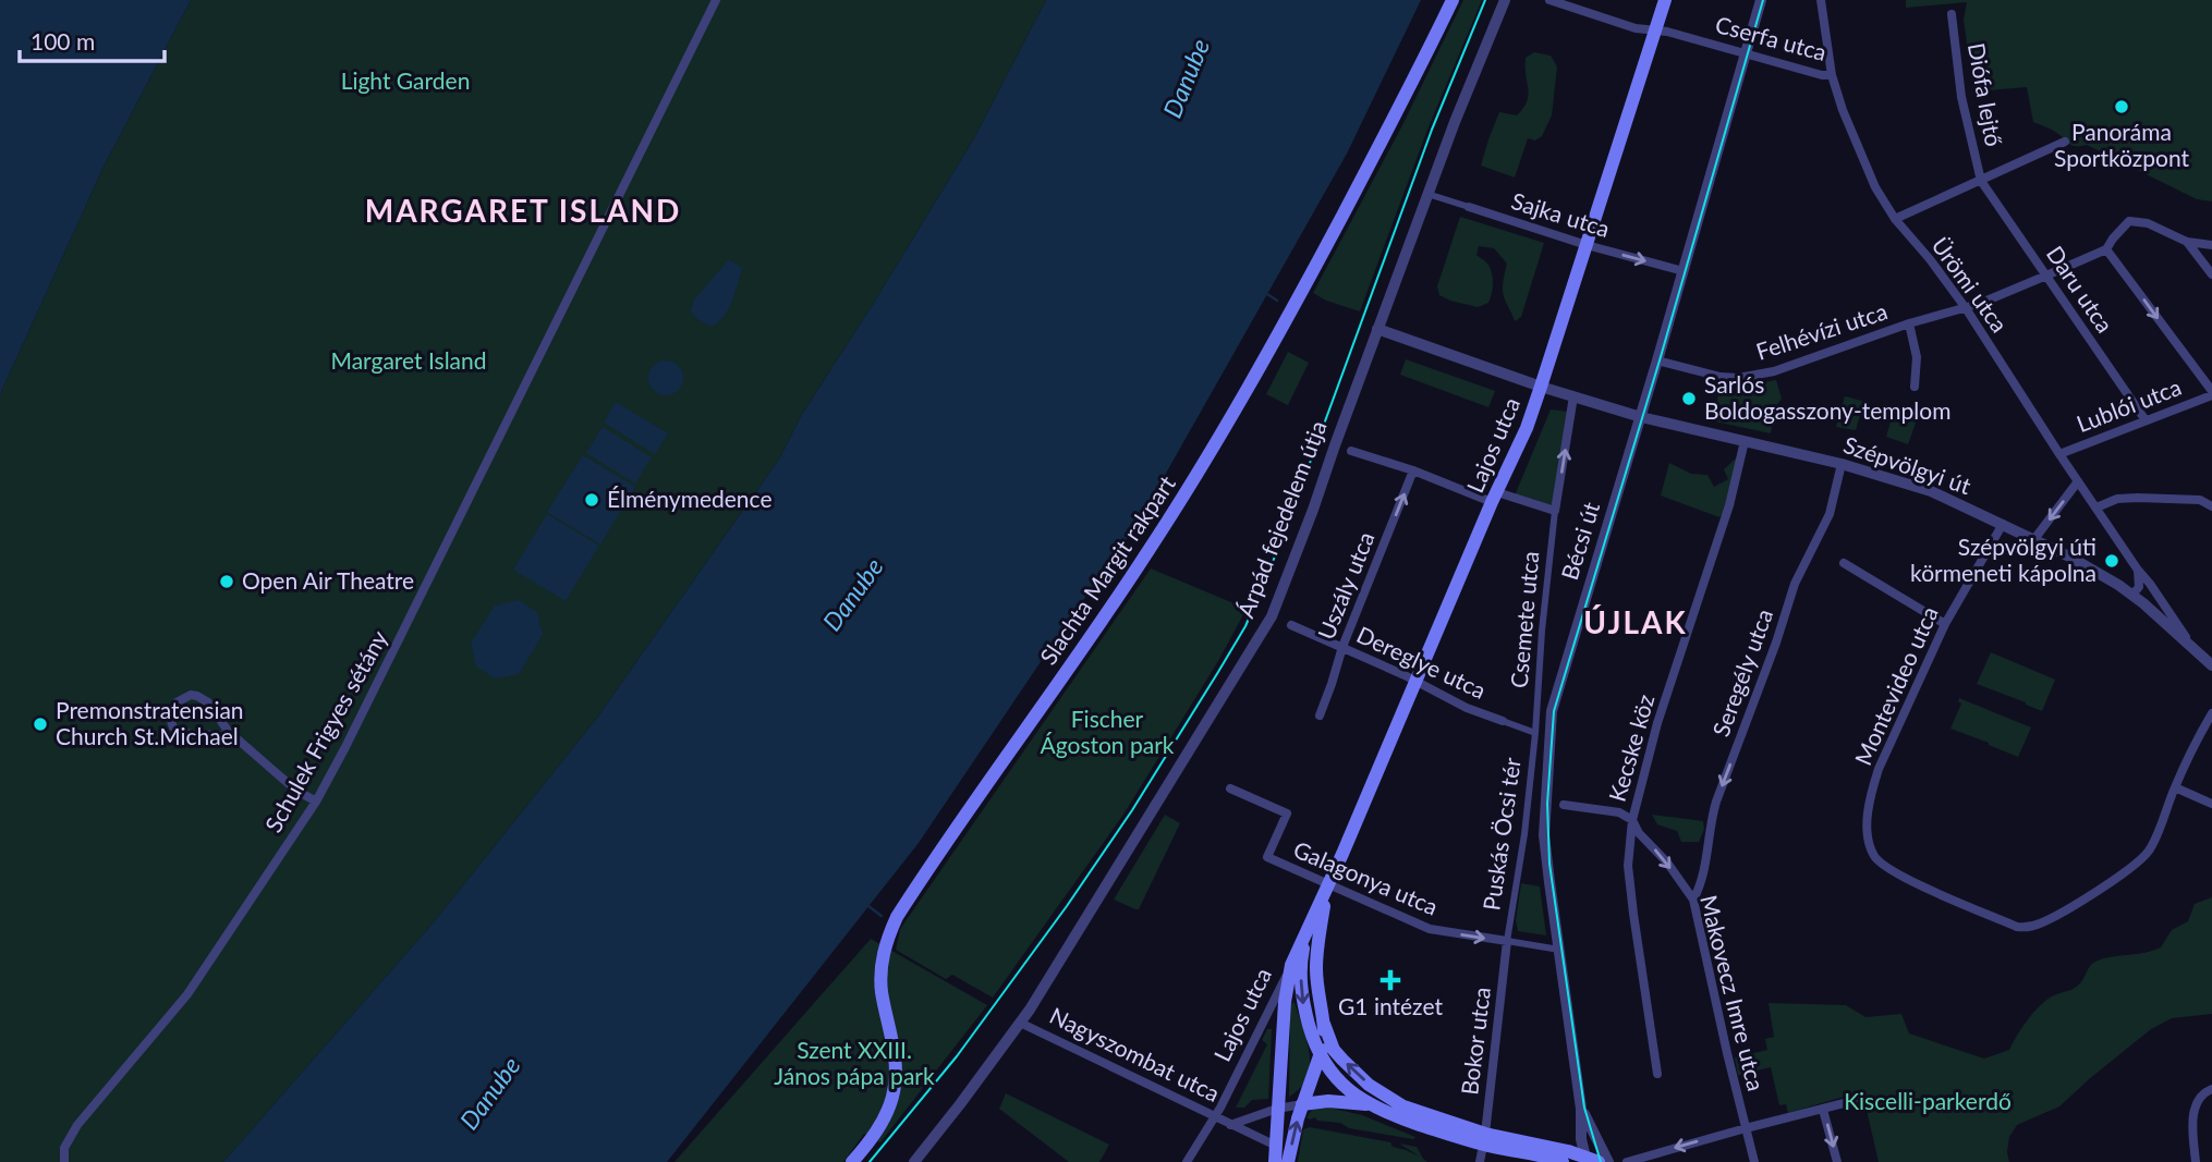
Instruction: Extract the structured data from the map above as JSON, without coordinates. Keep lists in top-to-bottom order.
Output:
{
  "streets": {
    "main road": ["Lajos utca", "Slachta Margit rakpart", "Nagyszombat utca"],
    "street": [
      "Cserfa utca",
      "Diófa lejtő",
      "Sajka utca",
      "Ürömi utca",
      "Daru utca",
      "Felhévízi utca",
      "Lublói utca",
      "Szépvölgyi út",
      "Árpád fejedelem útja",
      "Bécsi út",
      "Uszály utca",
      "Csemete utca",
      "Dereglye utca",
      "Seregély utca",
      "Montevideo utca",
      "Schulek Frigyes sétány",
      "Kecske köz",
      "Puskás Öcsi tér",
      "Galagonya utca",
      "Makovecz Imre utca",
      "Bokor utca"
    ]
  },
  "crossings": [
    ["Cserfa utca", "Ürömi utca"],
    ["Cserfa utca", "Lajos utca"],
    ["Cserfa utca", "Bécsi út"],
    ["Diófa lejtő", "Daru utca"],
    ["Sajka utca", "Lajos utca"],
    ["Sajka utca", "Árpád fejedelem útja"],
    ["Sajka utca", "Bécsi út"],
    ["Ürömi utca", "Felhévízi utca"],
    ["Ürömi utca", "Lublói utca"],
    ["Ürömi utca", "Szépvölgyi út"],
    ["Daru utca", "Felhévízi utca"],
    ["Daru utca", "Lublói utca"],
    ["Felhévízi utca", "Bécsi út"],
    ["Lajos utca", "Szépvölgyi út"],
    ["Lajos utca", "Dereglye utca"],
    ["Lajos utca", "Galagonya utca"],
    ["Lajos utca", "Nagyszombat utca"],
    ["Szépvölgyi út", "Árpád fejedelem útja"],
    ["Szépvölgyi út", "Bécsi út"],
    ["Szépvölgyi út", "Seregély utca"],
    ["Szépvölgyi út", "Montevideo utca"],
    ["Szépvölgyi út", "Kecske köz"],
    ["Árpád fejedelem útja", "Nagyszombat utca"],
    ["Bécsi út", "Galagonya utca"],
    ["Bécsi út", "Nagyszombat utca"],
    ["Uszály utca", "Dereglye utca"],
    ["Csemete utca", "Dereglye utca"],
    ["Csemete utca", "Puskás Öcsi tér"],
    ["Dereglye utca", "Puskás Öcsi tér"],
    ["Seregély utca", "Makovecz Imre utca"],
    ["Kecske köz", "Makovecz Imre utca"],
    ["Puskás Öcsi tér", "Galagonya utca"],
    ["Puskás Öcsi tér", "Bokor utca"],
    ["Galagonya utca", "Bokor utca"],
    ["Bokor utca", "Nagyszombat utca"]
  ],
  "one_way": [
    "Sajka utca",
    "Uszály utca",
    "Seregély utca",
    "Galagonya utca"
  ],
  "districts": ["MARGARET ISLAND", "ÚJLAK"],
  "water": ["Danube"],
  "parks": [
    "Light Garden",
    "Margaret Island",
    "Fischer Ágoston park",
    "Szent XXIII. János pápa park",
    "Kiscelli-parkerdő"
  ],
  "places": {
    "other": [
      "Panoráma Sportközpont",
      "Sarlós Boldogasszony-templom",
      "Élménymedence",
      "Szépvölgyi úti körmeneti kápolna",
      "Open Air Theatre",
      "Premonstratensian Church St.Michael"
    ],
    "health": ["G1 intézet"]
  },
  "scale_bar": "100 m"
}
